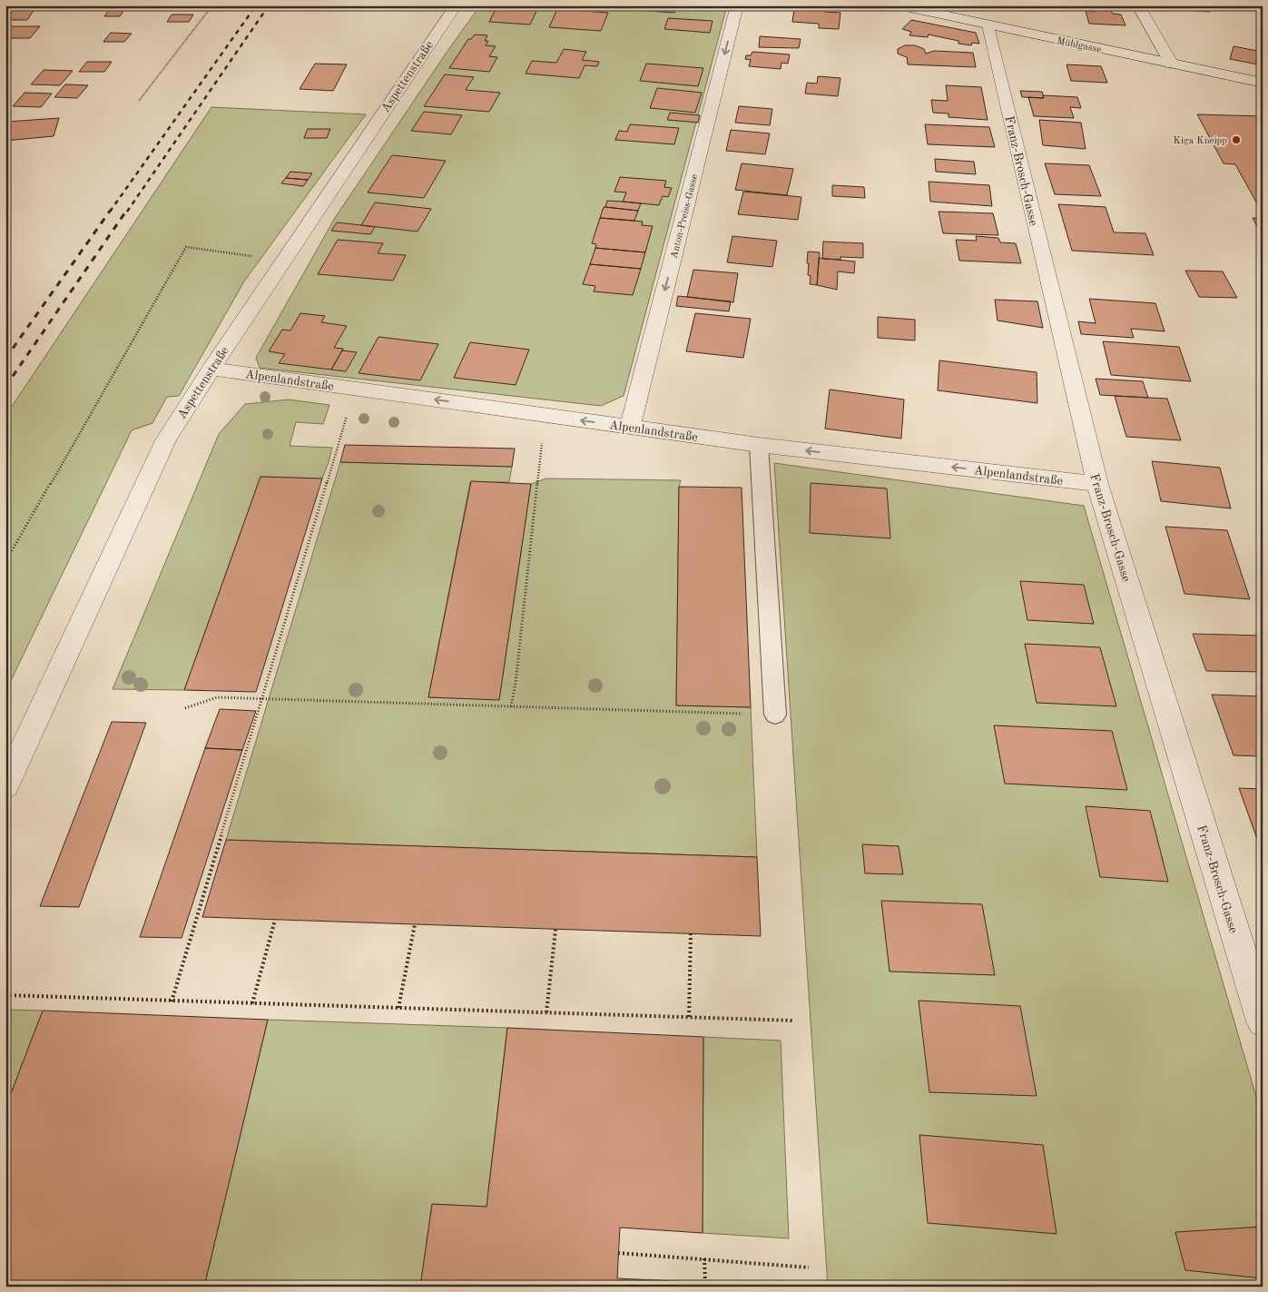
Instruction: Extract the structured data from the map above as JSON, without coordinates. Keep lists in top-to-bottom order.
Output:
{
  "streets": {
    "street": [
      "Mühlgasse",
      "Aspettenstraße",
      "Franz-Brosch-Gasse",
      "Anton-Preiss-Gasse",
      "Alpenlandstraße"
    ]
  },
  "crossings": [
    ["Mühlgasse", "Franz-Brosch-Gasse"],
    ["Aspettenstraße", "Alpenlandstraße"],
    ["Franz-Brosch-Gasse", "Alpenlandstraße"],
    ["Anton-Preiss-Gasse", "Alpenlandstraße"]
  ],
  "one_way": ["Anton-Preiss-Gasse", "Alpenlandstraße"],
  "places": ["Kiga Kneipp"]
}
